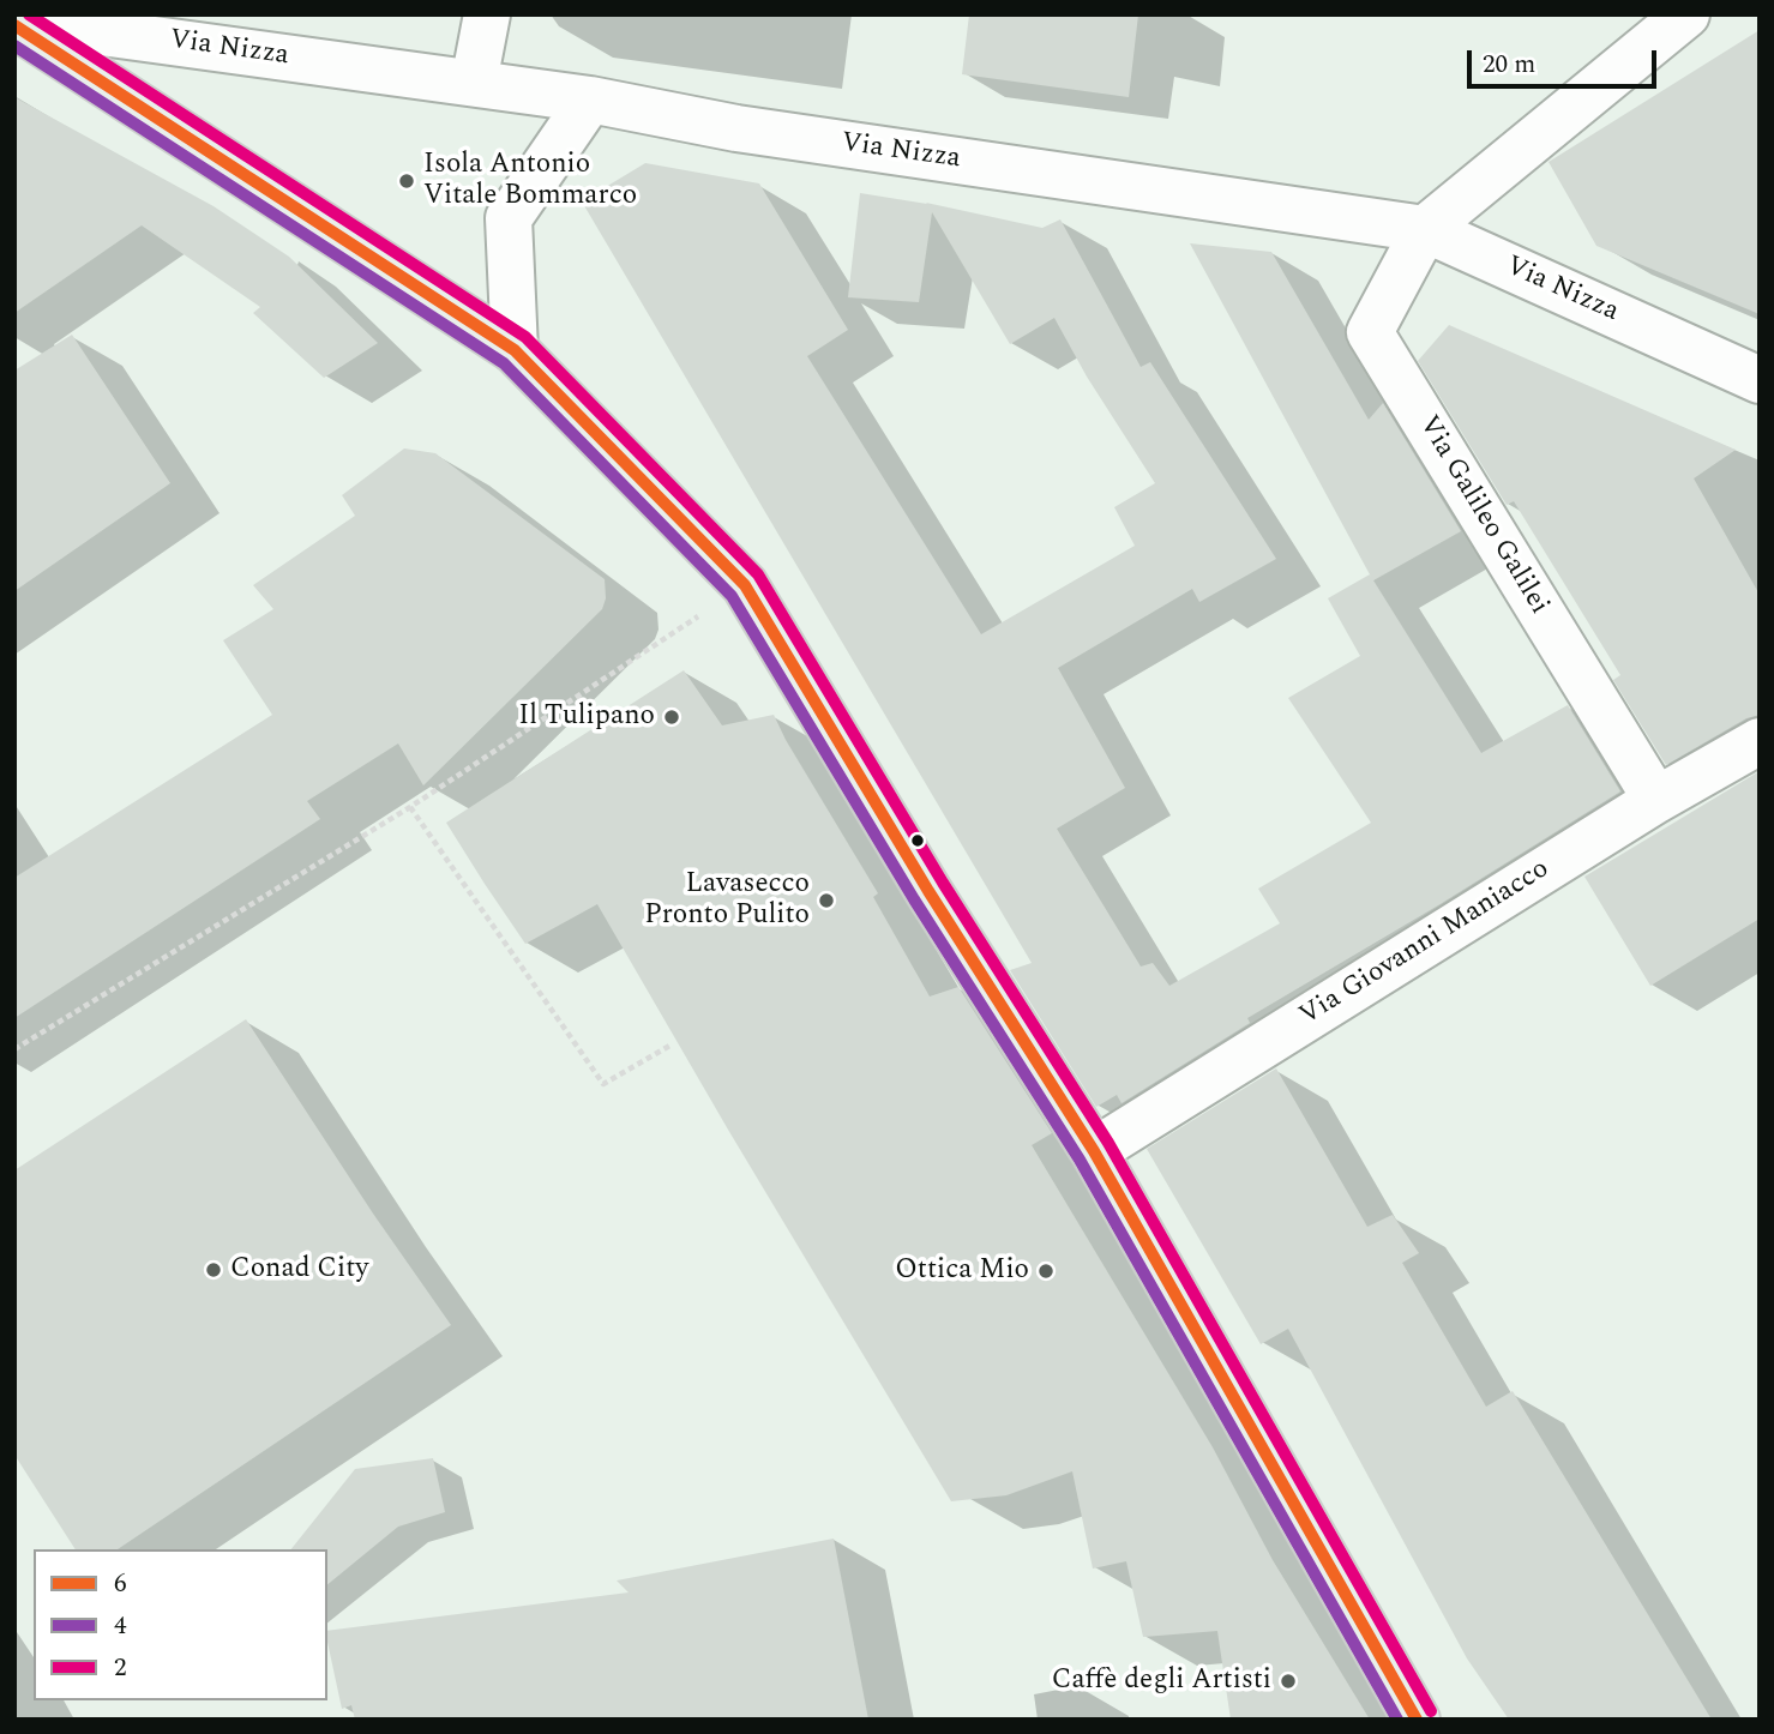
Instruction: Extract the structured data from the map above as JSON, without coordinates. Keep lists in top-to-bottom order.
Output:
{
  "streets": {
    "street": ["Via Nizza", "Via Galileo Galilei", "Via Giovanni Maniacco"]
  },
  "crossings": [
    ["Via Nizza", "Via Galileo Galilei"],
    ["Via Galileo Galilei", "Via Giovanni Maniacco"]
  ],
  "places": [
    "Isola Antonio Vitale Bommarco",
    "Il Tulipano",
    "Lavasecco Pronto Pulito",
    "Conad City",
    "Ottica Mio",
    "Caffè degli Artisti"
  ],
  "lines": ["transit line 2", "transit line 6", "transit line 4"],
  "legend": ["6", "4", "2"],
  "scale_bar": "20 m"
}
